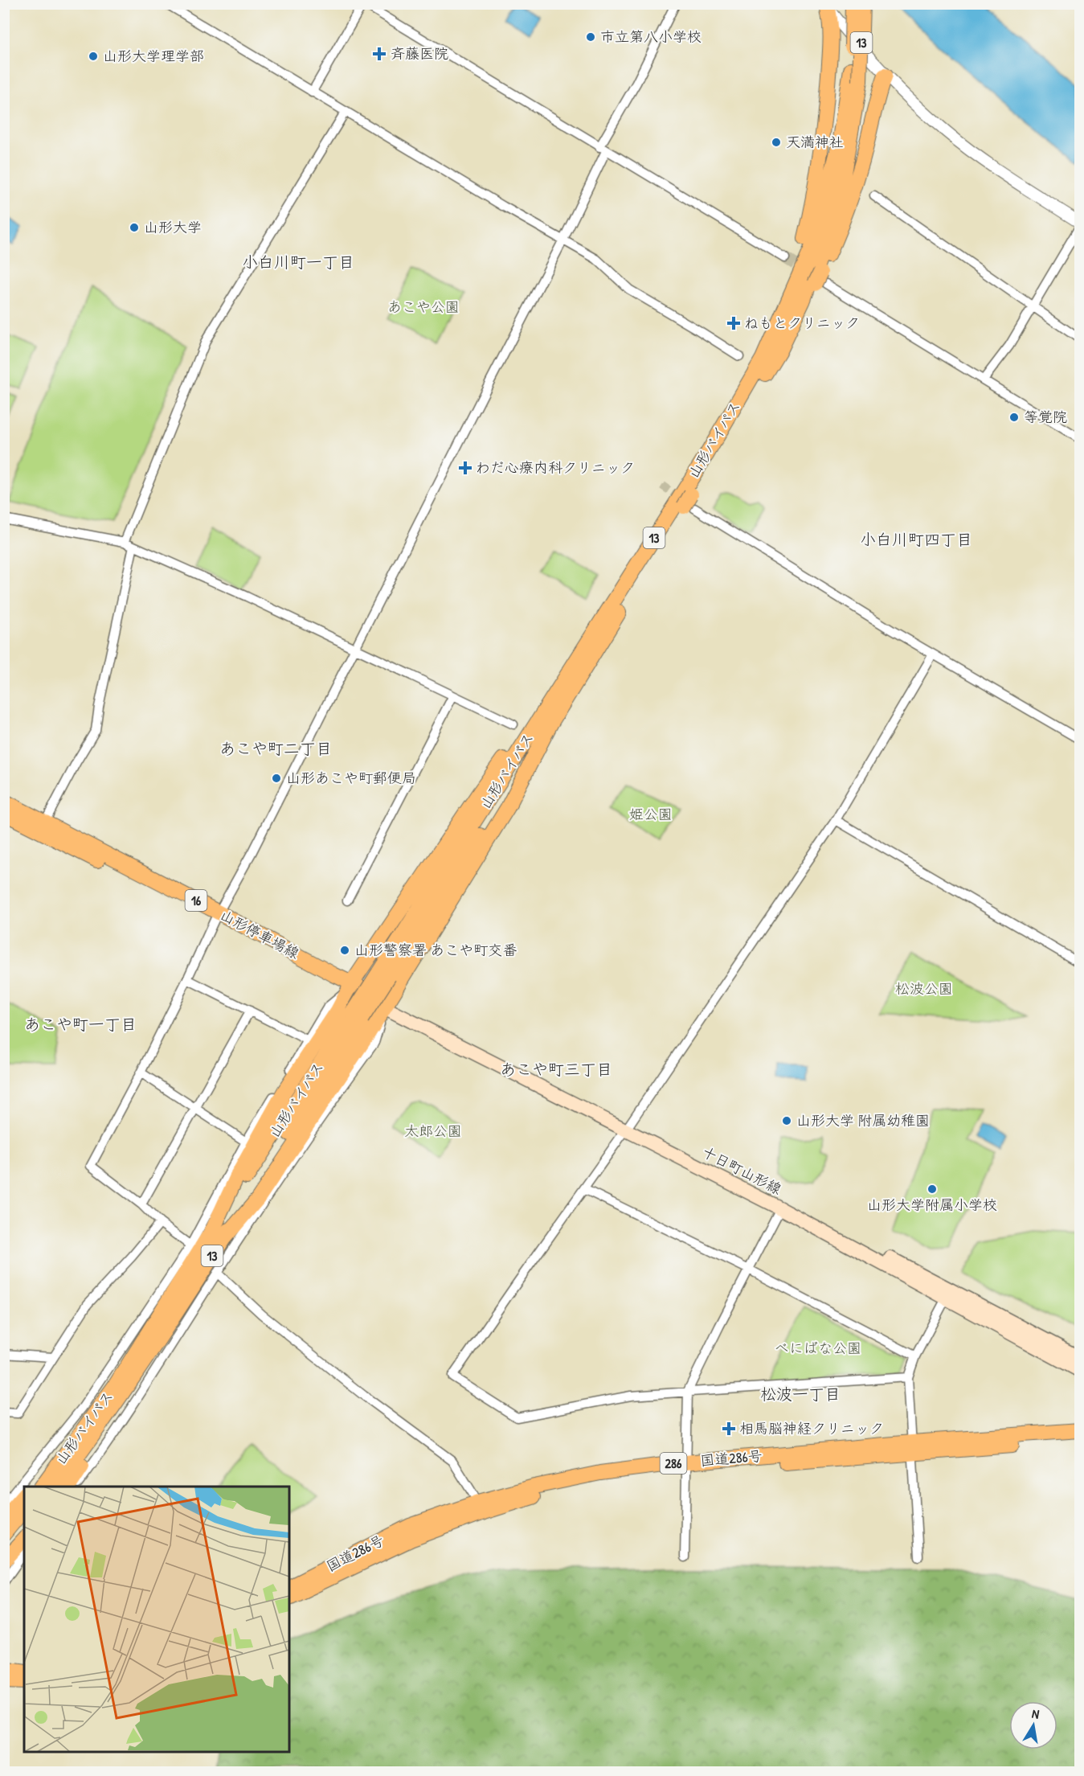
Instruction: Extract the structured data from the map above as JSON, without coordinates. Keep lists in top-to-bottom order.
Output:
{
  "streets": {
    "main road": [
      "13",
      "山形バイパス",
      "16",
      "山形停車場線",
      "十日町山形線",
      "国道286号",
      "286"
    ]
  },
  "crossings": [
    ["山形停車場線", "十日町山形線"]
  ],
  "districts": [
    "小白川町一丁目",
    "小白川町四丁目",
    "あこや町二丁目",
    "あこや町一丁目",
    "あこや町三丁目",
    "松波一丁目"
  ],
  "parks": [
    "あこや公園",
    "姫公園",
    "松波公園",
    "太郎公園",
    "べにばな公園"
  ],
  "places": {
    "other": [
      "市立第八小学校",
      "山形大学理学部",
      "天満神社",
      "山形大学",
      "等覚院",
      "山形あこや町郵便局",
      "山形警察署 あこや町交番",
      "山形大学 附属幼稚園",
      "山形大学附属小学校"
    ],
    "health": [
      "斉藤医院",
      "ねもとクリニック",
      "わだ心療内科クリニック",
      "相馬脳神経クリニック"
    ]
  },
  "north": "top"
}
